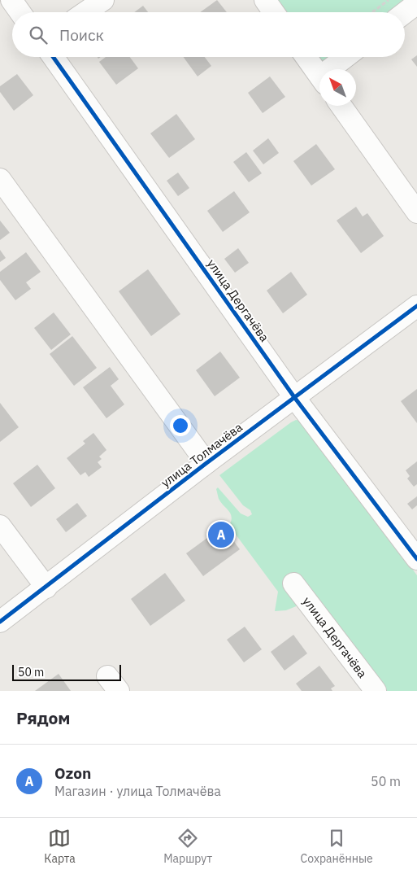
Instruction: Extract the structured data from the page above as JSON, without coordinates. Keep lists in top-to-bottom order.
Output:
{
  "streets": {
    "street": ["улица Дергачёва", "улица Толмачёва"]
  },
  "crossings": [
    ["улица Дергачёва", "улица Толмачёва"]
  ],
  "scale_bar": "50 m",
  "north": "top left",
  "page": {
    "search": "Поиск",
    "pins": "A",
    "scale": "50 m",
    "heading": "Рядом",
    "list": [
      {
        "mark": "A",
        "name": "Ozon",
        "note": "Магазин · улица Толмачёва",
        "value": "50 m"
      }
    ],
    "nav": ["Карта", "Маршрут", "Сохранённые"]
  }
}
